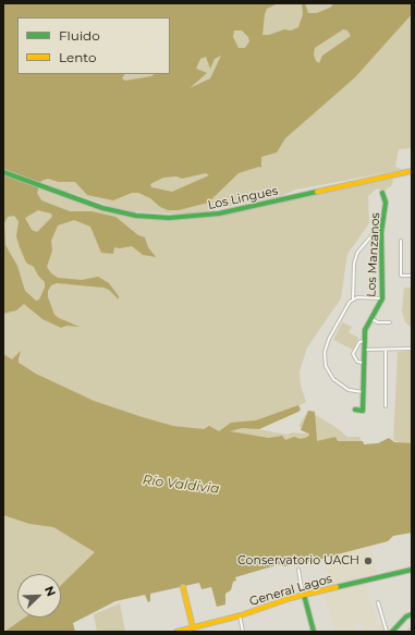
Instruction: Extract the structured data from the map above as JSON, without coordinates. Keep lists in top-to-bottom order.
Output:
{
  "streets": {
    "main road": ["Los Lingues", "Los Manzanos", "General Lagos"]
  },
  "water": ["Río Valdivia"],
  "places": ["Conservatorio UACH"],
  "legend": ["Fluido", "Lento"],
  "north": "top right"
}
